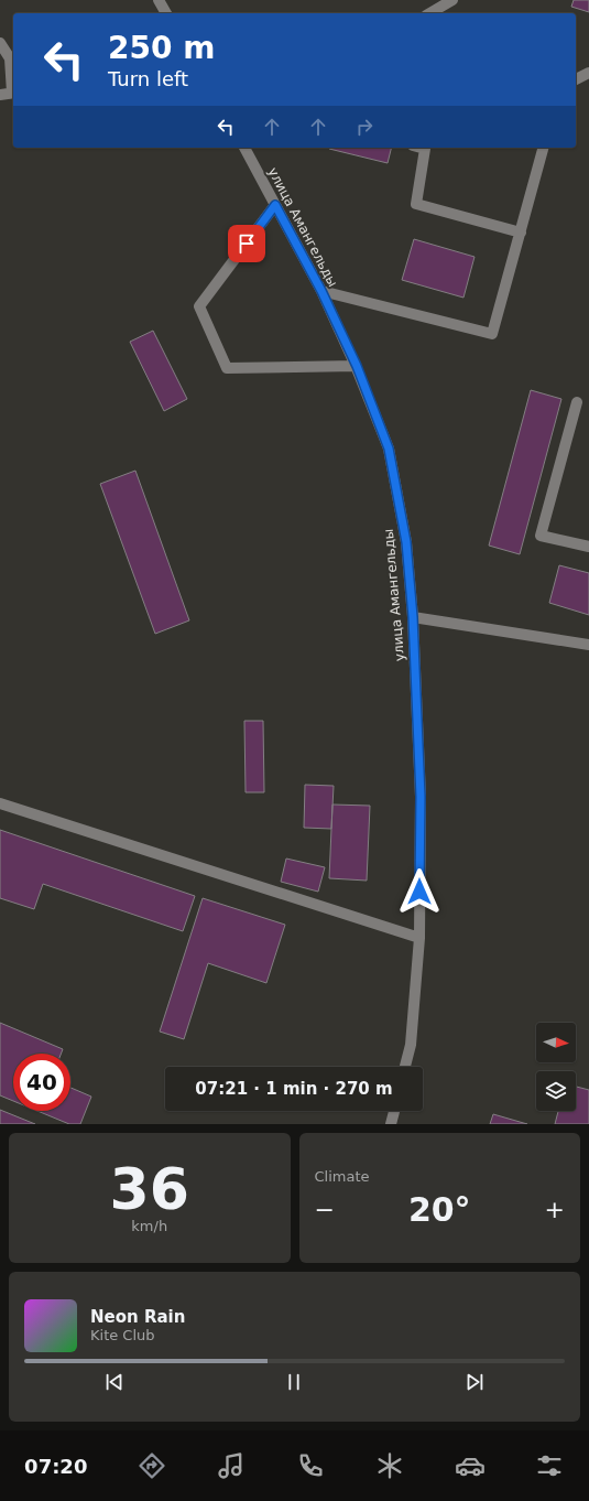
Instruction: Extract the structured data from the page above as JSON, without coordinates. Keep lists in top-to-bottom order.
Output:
{
  "streets": {
    "street": ["улица Амангельды"]
  },
  "north": "right",
  "page": {
    "turn": ["250 m", "Turn left"],
    "limit": "40",
    "trip": "07:21 · 1 min · 270 m",
    "tile": [
      ["36", "km/h"],
      "Climate"
    ],
    "heat": ["−", "20°", "+"],
    "song": ["Neon Rain", "Kite Club"],
    "tabs": "07:20"
  }
}
